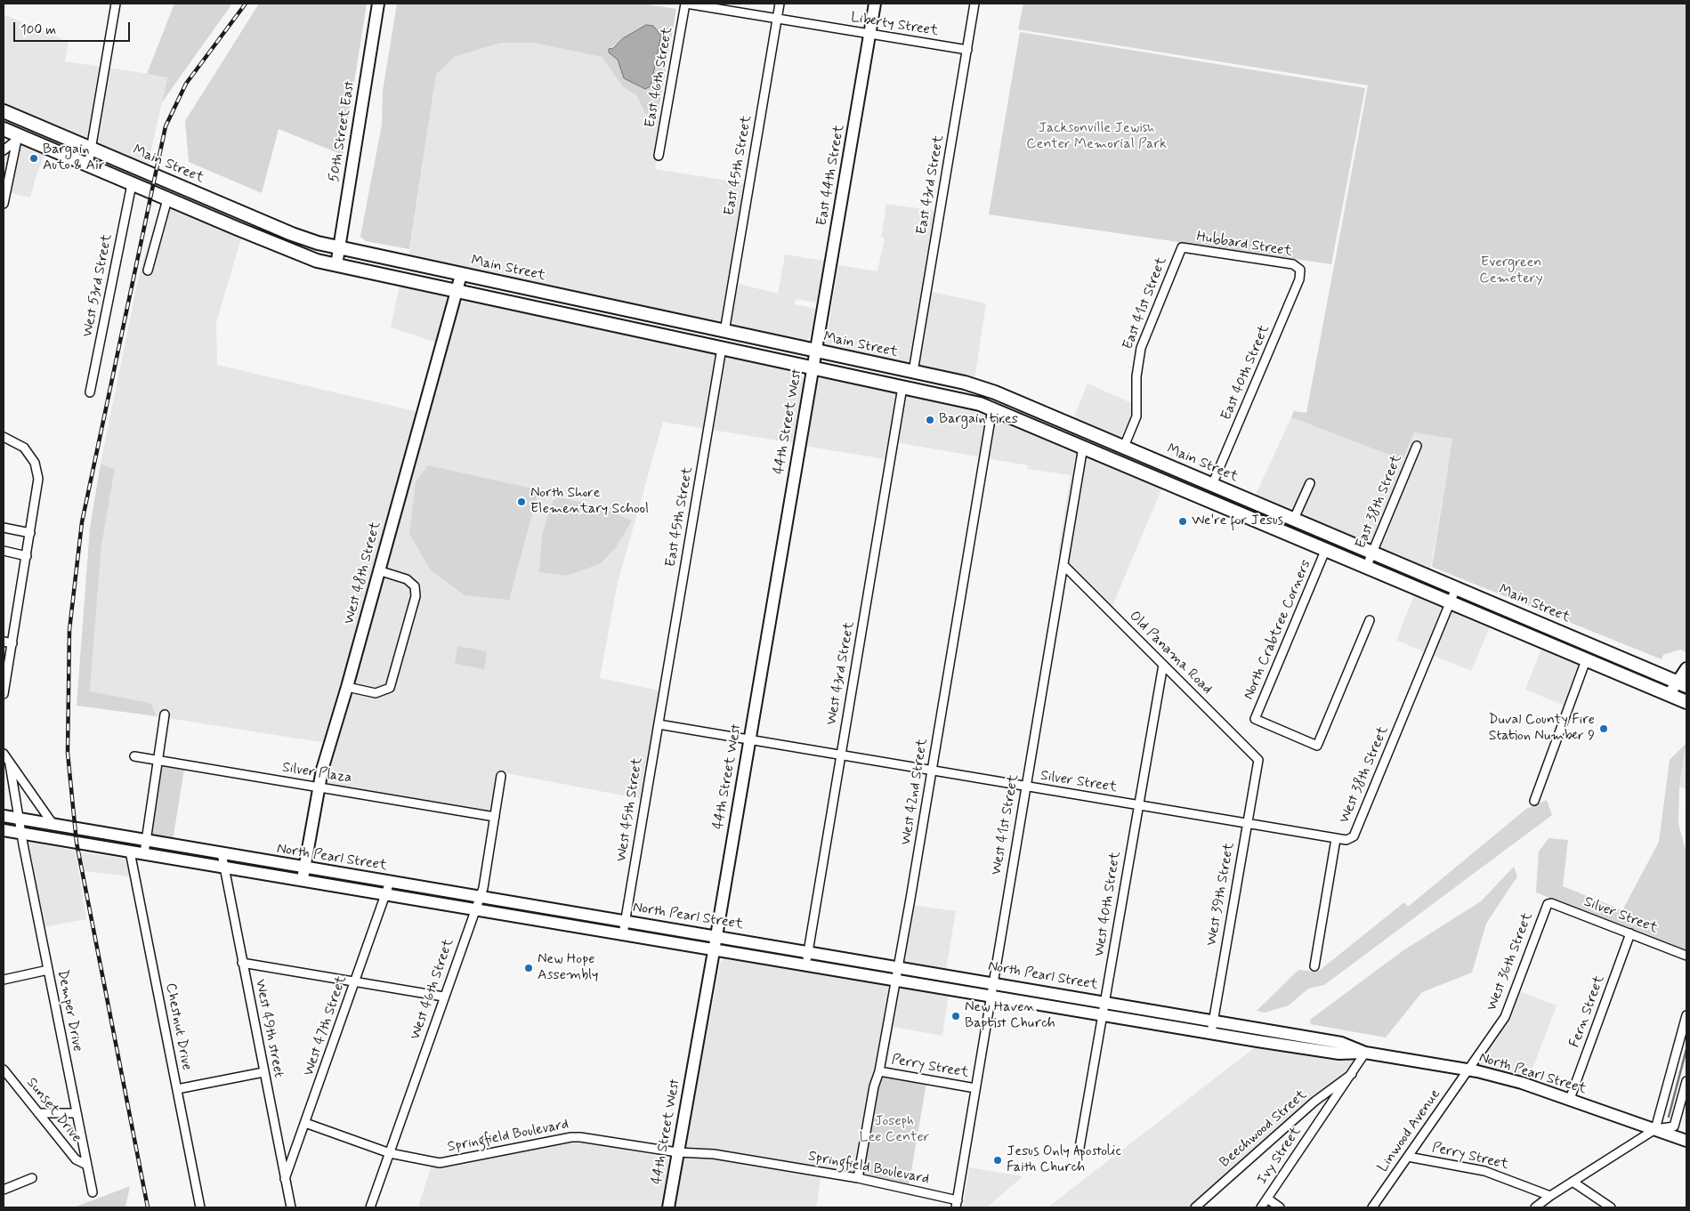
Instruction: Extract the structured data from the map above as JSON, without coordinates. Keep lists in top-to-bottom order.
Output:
{
  "streets": {
    "main road": ["Main Street"],
    "street": [
      "Liberty Street",
      "East 46th Street",
      "50th Street East",
      "East 45th Street",
      "East 44th Street",
      "East 43rd Street",
      "Hubbard Street",
      "West 53rd Street",
      "East 41st Street",
      "East 40th Street",
      "44th Street West",
      "East 38th Street",
      "West 48th Street",
      "North Crabtree Corners",
      "Old Panama Road",
      "West 43rd Street",
      "Silver Plaza",
      "West 38th Street",
      "Silver Street",
      "West 42nd Street",
      "West 45th Street",
      "West 41st Street",
      "North Pearl Street",
      "West 39th Street",
      "West 40th Street",
      "West 36th Street",
      "West 46th Street",
      "Demper Drive",
      "Fern Street",
      "West 47th Street",
      "Chestnut Drive",
      "West 49th street",
      "Perry Street",
      "Sunset Drive",
      "Beechwood Street",
      "Linwood Avenue",
      "Springfield Boulevard",
      "Ivy Street"
    ]
  },
  "crossings": [
    ["Liberty Street", "East 46th Street"],
    ["Liberty Street", "East 45th Street"],
    ["Liberty Street", "East 44th Street"],
    ["Liberty Street", "East 43rd Street"],
    ["50th Street East", "Main Street"],
    ["Main Street", "East 45th Street"],
    ["Main Street", "East 44th Street"],
    ["Main Street", "East 43rd Street"],
    ["Main Street", "East 41st Street"],
    ["Main Street", "East 40th Street"],
    ["Main Street", "44th Street West"],
    ["Main Street", "East 38th Street"],
    ["Main Street", "West 48th Street"],
    ["Main Street", "West 38th Street"],
    ["East 45th Street", "West 45th Street"],
    ["East 44th Street", "44th Street West"],
    ["Hubbard Street", "East 41st Street"],
    ["Hubbard Street", "East 40th Street"],
    ["44th Street West", "Silver Street"],
    ["44th Street West", "North Pearl Street"],
    ["44th Street West", "Springfield Boulevard"],
    ["West 48th Street", "Silver Plaza"],
    ["West 48th Street", "North Pearl Street"],
    ["Old Panama Road", "West 41st Street"],
    ["Old Panama Road", "West 39th Street"],
    ["Old Panama Road", "West 40th Street"],
    ["West 43rd Street", "Silver Street"],
    ["West 43rd Street", "North Pearl Street"],
    ["Silver Plaza", "West 46th Street"],
    ["West 38th Street", "Silver Street"],
    ["Silver Street", "West 42nd Street"],
    ["Silver Street", "West 45th Street"],
    ["Silver Street", "West 41st Street"],
    ["Silver Street", "West 39th Street"],
    ["Silver Street", "West 40th Street"],
    ["Silver Street", "West 36th Street"],
    ["Silver Street", "Fern Street"],
    ["West 42nd Street", "North Pearl Street"],
    ["West 42nd Street", "Perry Street"],
    ["West 42nd Street", "Springfield Boulevard"],
    ["West 45th Street", "North Pearl Street"],
    ["West 41st Street", "North Pearl Street"],
    ["West 41st Street", "Perry Street"],
    ["West 41st Street", "Springfield Boulevard"],
    ["North Pearl Street", "West 39th Street"],
    ["North Pearl Street", "West 40th Street"],
    ["North Pearl Street", "West 36th Street"],
    ["North Pearl Street", "West 46th Street"],
    ["North Pearl Street", "Demper Drive"],
    ["North Pearl Street", "Fern Street"],
    ["North Pearl Street", "West 47th Street"],
    ["North Pearl Street", "Chestnut Drive"],
    ["North Pearl Street", "West 49th street"],
    ["North Pearl Street", "Linwood Avenue"],
    ["North Pearl Street", "Ivy Street"],
    ["West 36th Street", "Linwood Avenue"],
    ["West 46th Street", "Springfield Boulevard"],
    ["Demper Drive", "Sunset Drive"],
    ["West 47th Street", "West 49th street"],
    ["West 47th Street", "Springfield Boulevard"],
    ["Perry Street", "Linwood Avenue"],
    ["Beechwood Street", "Ivy Street"]
  ],
  "parks": ["Jacksonville Jewish Center Memorial Park", "Evergreen Cemetery", "Joseph Lee Center"],
  "places": [
    "Bargain Auto & Air",
    "Bargain tires",
    "North Shore Elementary School",
    "We're for Jesus",
    "Duval County Fire Station Number 9",
    "New Hope Assembly",
    "New Haven Baptist Church",
    "Jesus Only Apostolic Faith Church"
  ],
  "scale_bar": "100 m"
}
